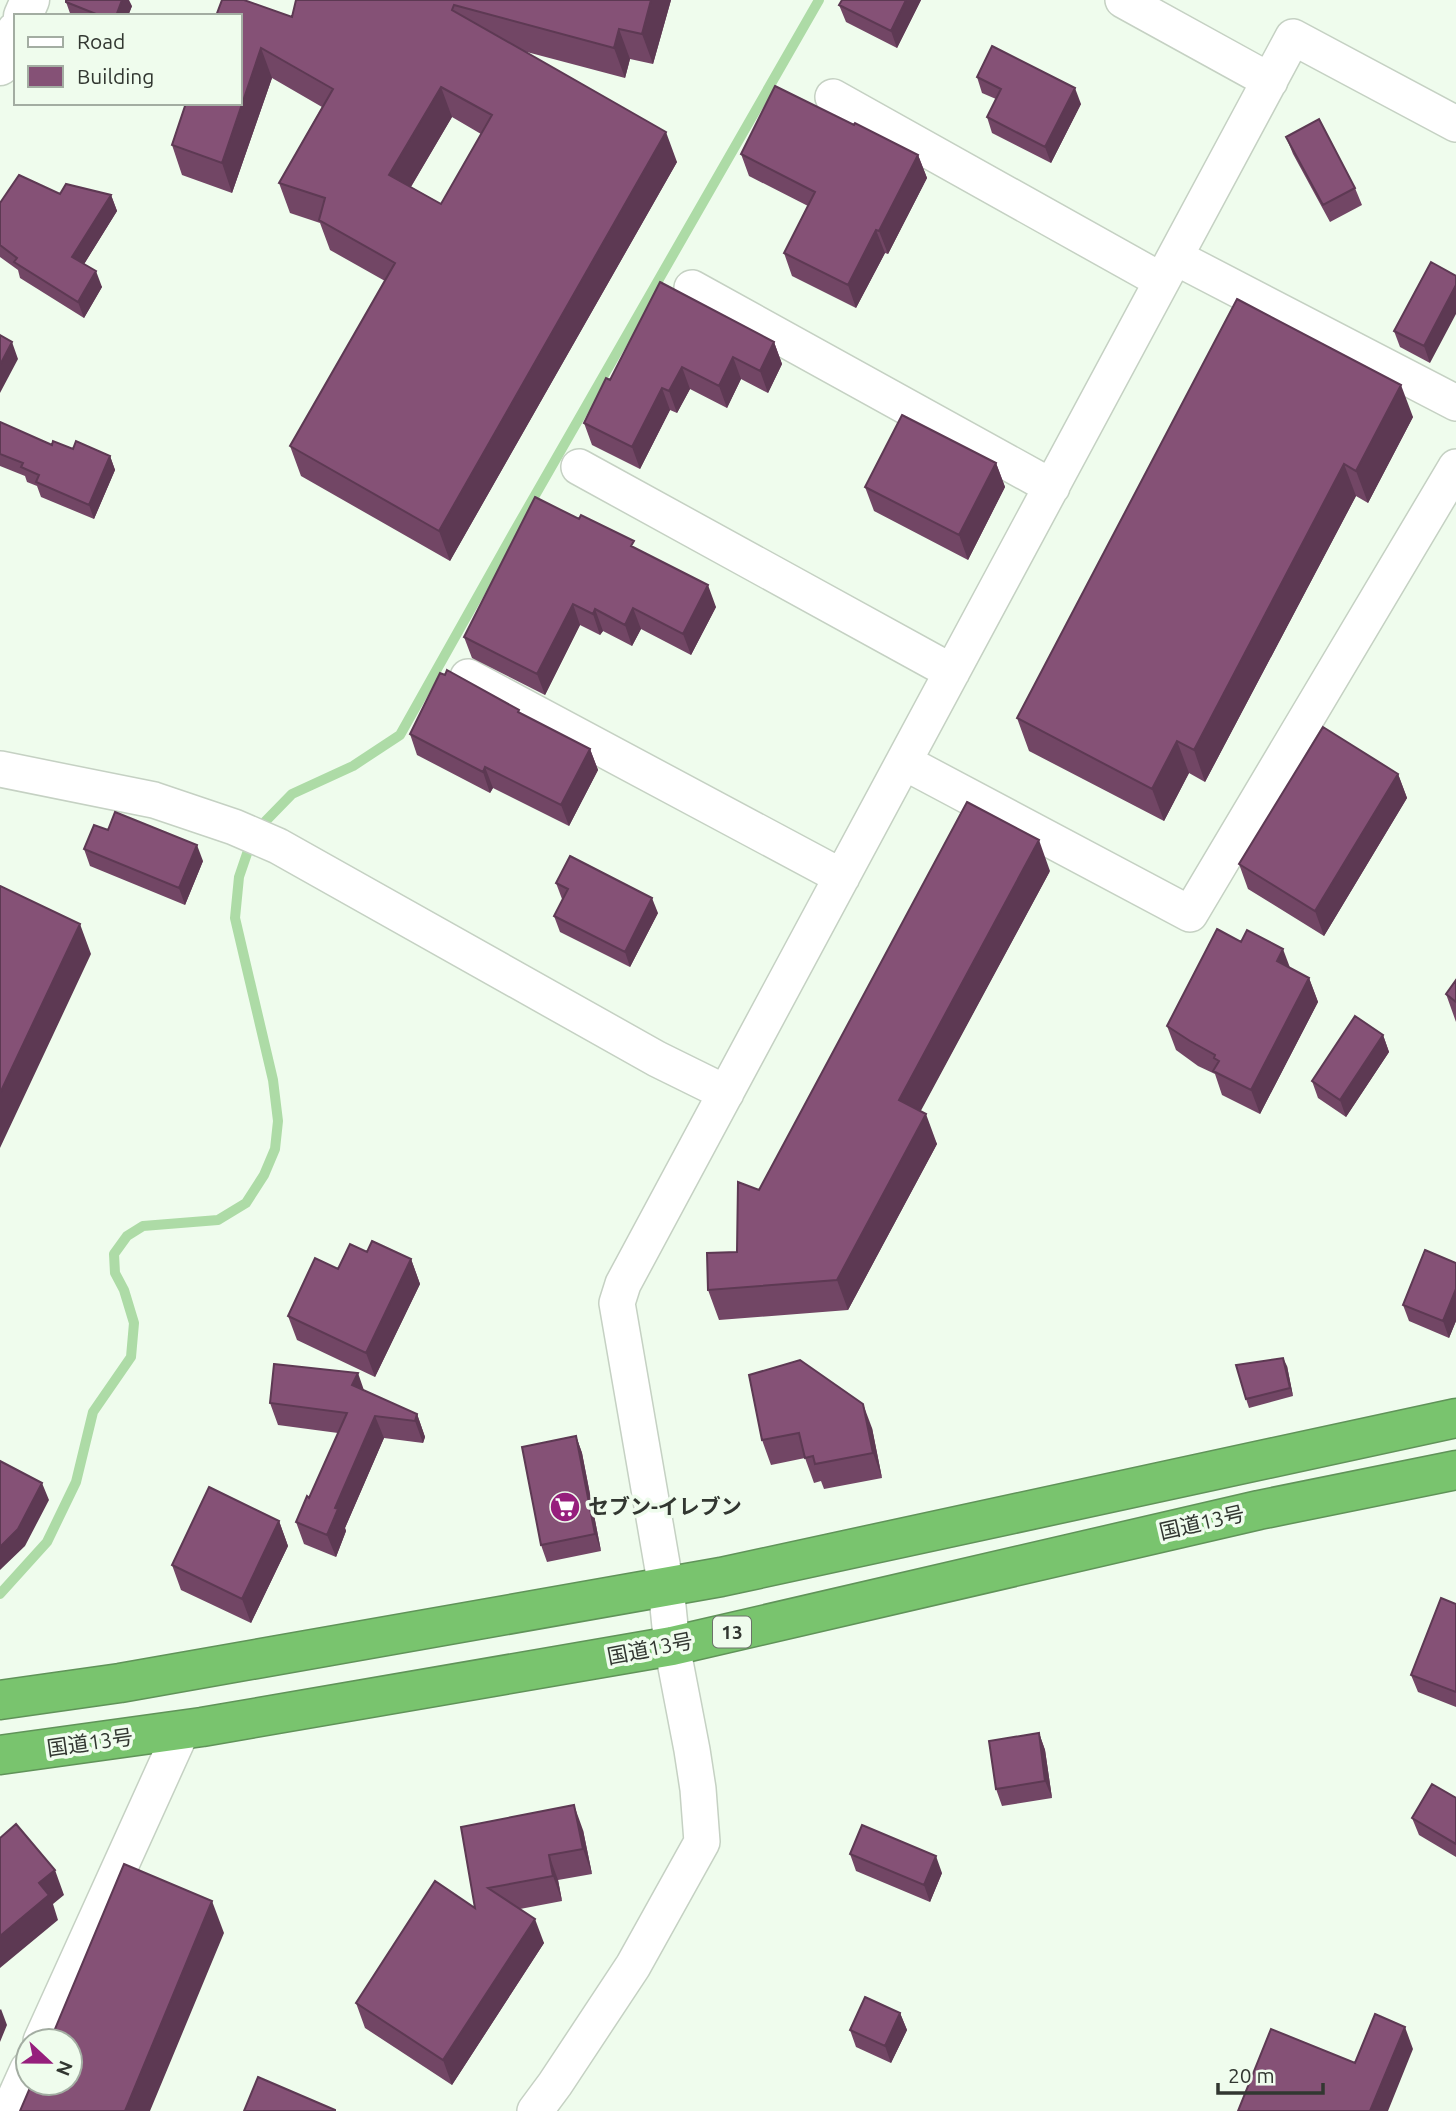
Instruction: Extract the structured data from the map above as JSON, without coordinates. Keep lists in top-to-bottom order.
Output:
{
  "streets": {
    "highway": ["国道13号", "13"]
  },
  "places": {
    "supermarket": ["セブン-イレブン"]
  },
  "legend": ["Road", "Building"],
  "scale_bar": "20 m",
  "north": "right"
}
